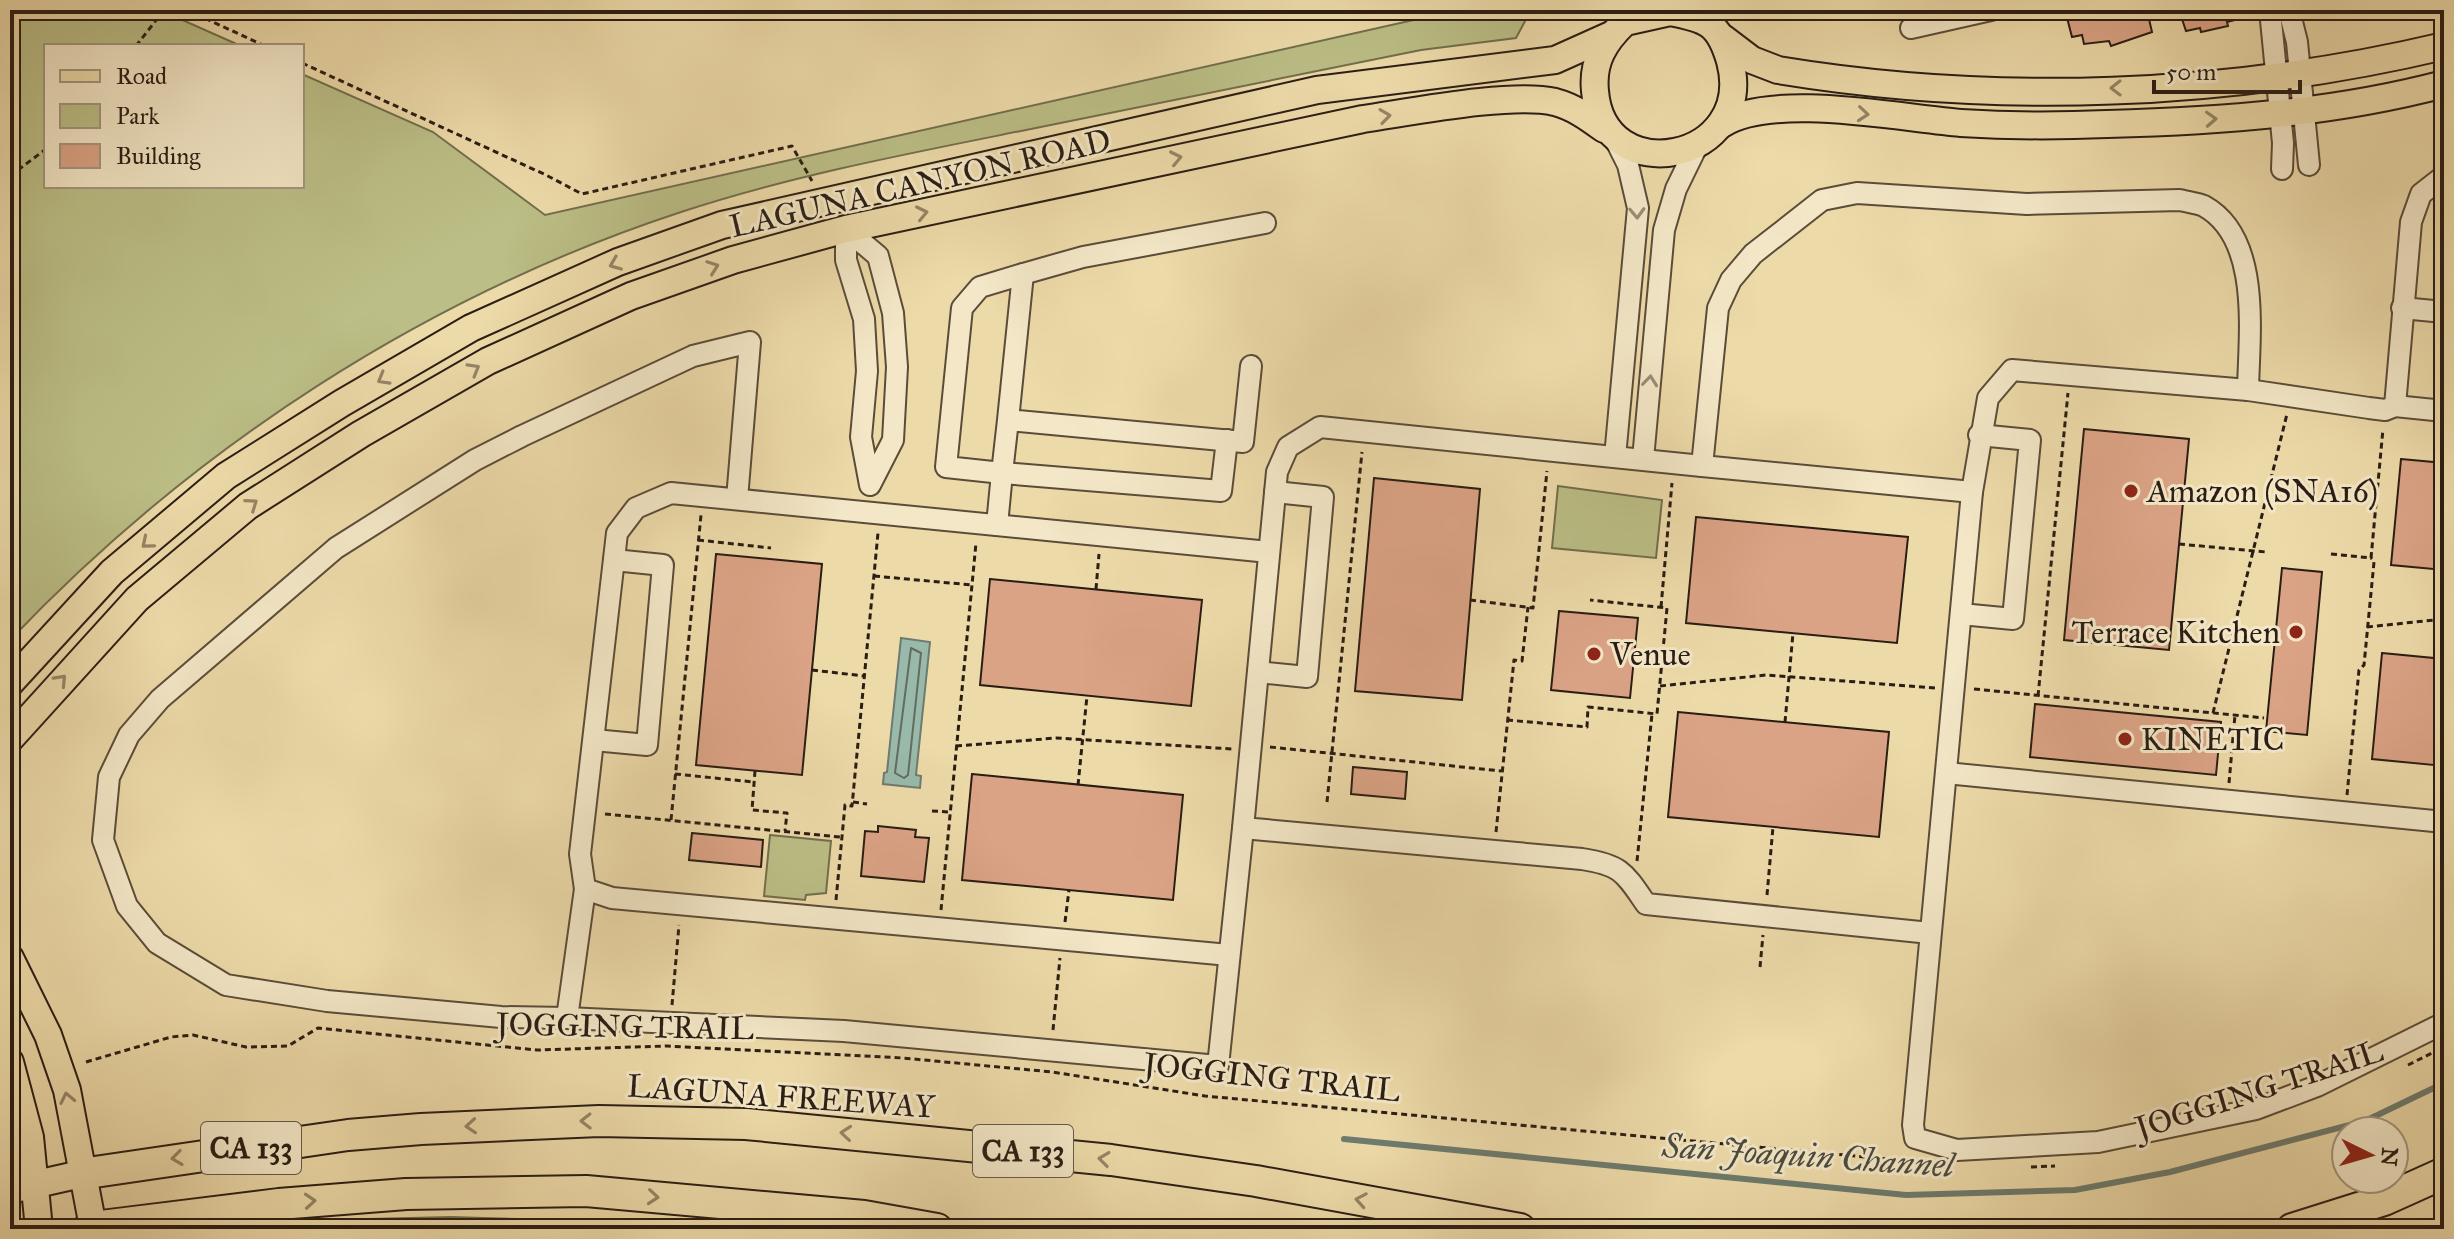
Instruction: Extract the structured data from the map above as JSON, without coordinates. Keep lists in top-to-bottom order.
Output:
{
  "streets": {
    "highway": ["LAGUNA FREEWAY", "CA 133"],
    "main road": ["LAGUNA CANYON ROAD"],
    "path": ["JOGGING TRAIL"]
  },
  "crossings": [
    ["LAGUNA FREEWAY", "CA 133"]
  ],
  "water": ["San Joaquin Channel"],
  "places": [
    "Amazon (SNA16)",
    "Terrace Kitchen",
    "Venue",
    "KINETIC"
  ],
  "legend": ["Road", "Park", "Building"],
  "scale_bar": "50 m",
  "north": "right"
}
